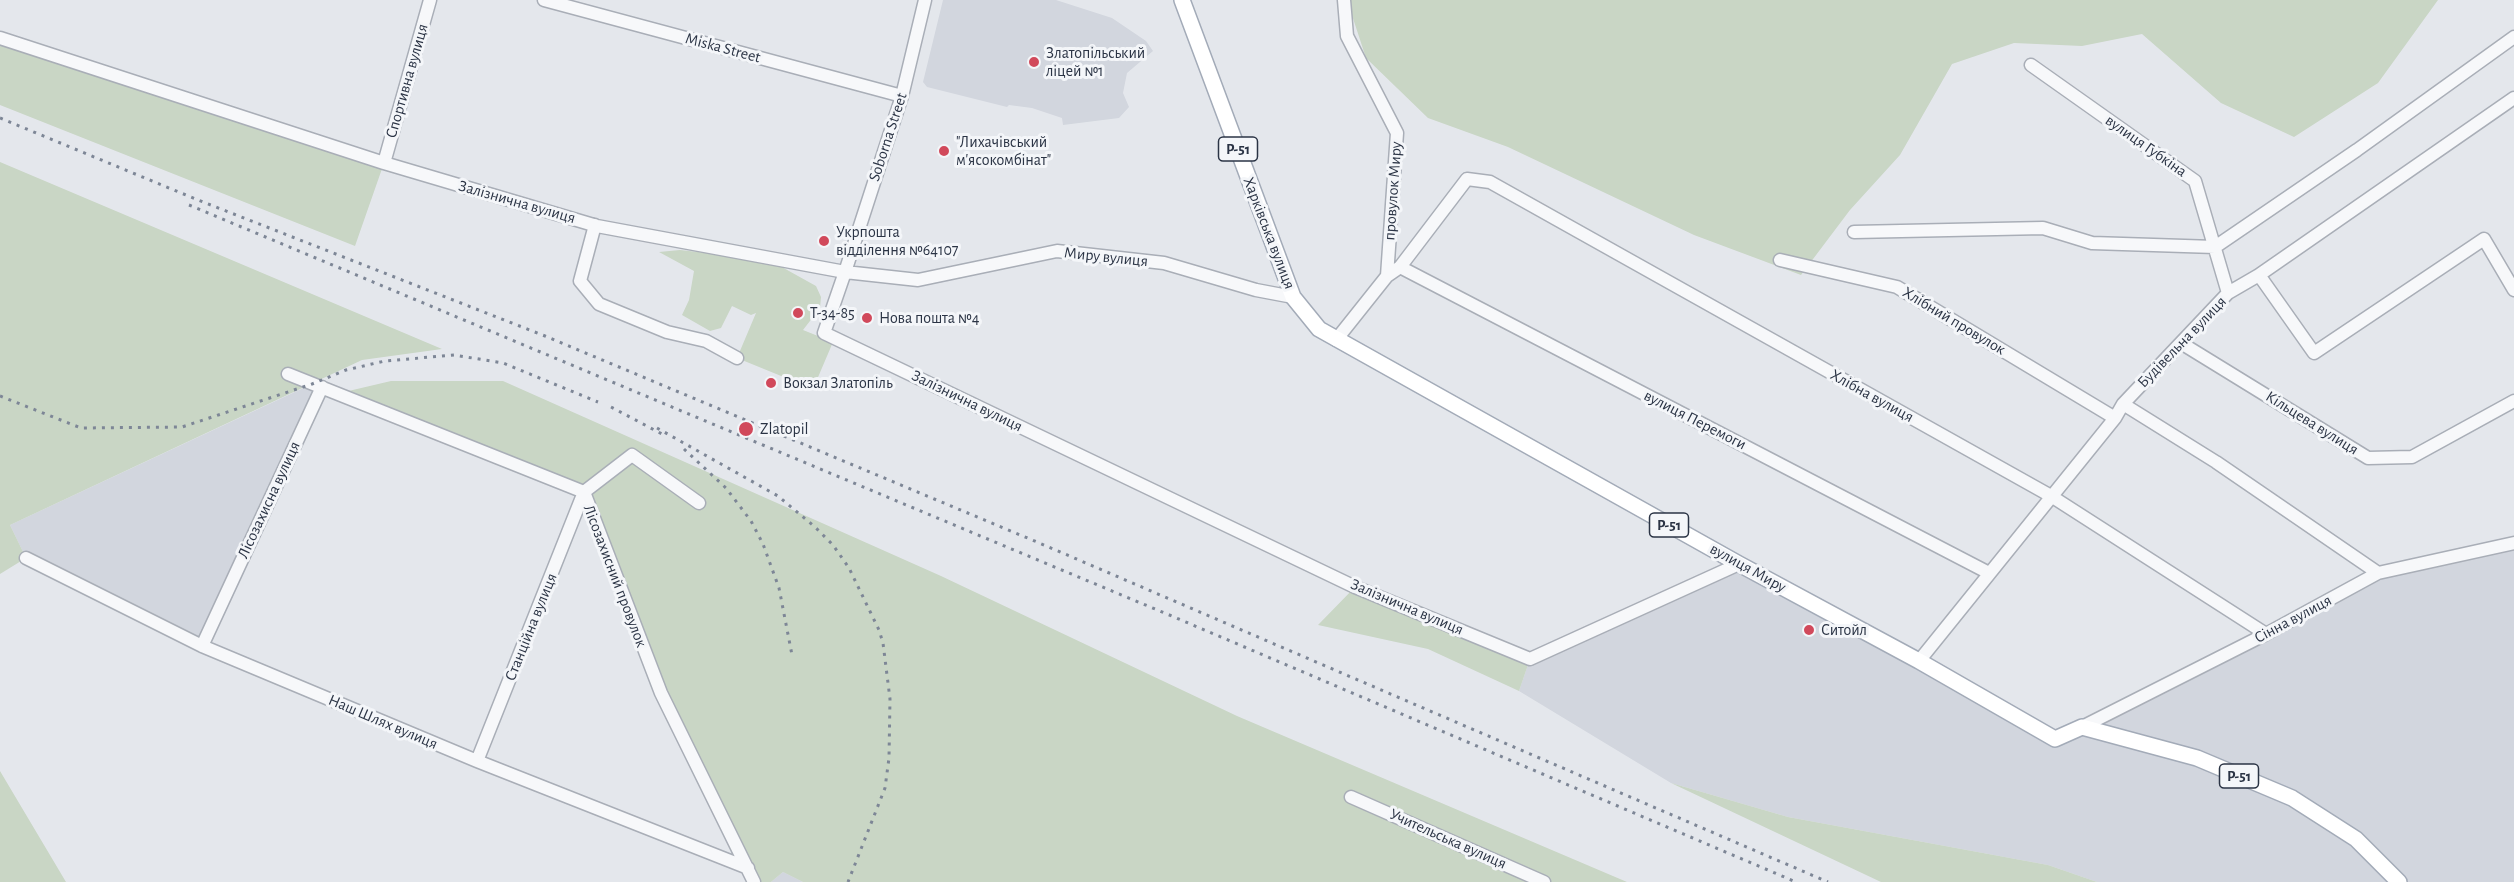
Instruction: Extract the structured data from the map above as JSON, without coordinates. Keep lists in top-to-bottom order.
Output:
{
  "streets": {
    "main road": ["Р-51", "Харківська вулиця", "вулиця Миру"],
    "street": [
      "Miska Street",
      "Спортивна вулиця",
      "Soborna Street",
      "вулиця Губкіна",
      "провулок Миру",
      "Залізнична вулиця",
      "Миру вулиця",
      "Хлібний провулок",
      "Будівельна вулиця",
      "Хлібна вулиця",
      "вулиця Перемоги",
      "Кільцева вулиця",
      "Лісозахисна вулиця",
      "Лісозахисний провулок",
      "Сінна вулиця",
      "Станційна вулиця",
      "Наш Шлях вулиця",
      "Учительська вулиця"
    ]
  },
  "crossings": [
    ["Miska Street", "Soborna Street"],
    ["Спортивна вулиця", "Залізнична вулиця"],
    ["Soborna Street", "Залізнична вулиця"],
    ["Soborna Street", "Миру вулиця"],
    ["вулиця Губкіна", "Будівельна вулиця"],
    ["Р-51", "вулиця Миру"],
    ["Р-51", "Сінна вулиця"],
    ["Залізнична вулиця", "Миру вулиця"],
    ["Залізнична вулиця", "вулиця Миру"],
    ["Харківська вулиця", "Миру вулиця"],
    ["Харківська вулиця", "вулиця Миру"],
    ["Миру вулиця", "вулиця Миру"],
    ["Хлібний провулок", "Будівельна вулиця"],
    ["Будівельна вулиця", "Хлібна вулиця"],
    ["Будівельна вулиця", "вулиця Перемоги"],
    ["Будівельна вулиця", "Кільцева вулиця"],
    ["Будівельна вулиця", "вулиця Миру"],
    ["Хлібна вулиця", "вулиця Перемоги"],
    ["Хлібна вулиця", "Сінна вулиця"],
    ["Лісозахисна вулиця", "Лісозахисний провулок"],
    ["Лісозахисна вулиця", "Наш Шлях вулиця"],
    ["вулиця Миру", "Сінна вулиця"],
    ["Лісозахисний провулок", "Станційна вулиця"],
    ["Лісозахисний провулок", "Наш Шлях вулиця"],
    ["Станційна вулиця", "Наш Шлях вулиця"]
  ],
  "places": [
    "Златопільський ліцей №1",
    "\"Лихачівський м'ясокомбінат\"",
    "Укрпошта відділення №64107",
    "Т-34-85",
    "Нова пошта №4",
    "Вокзал Златопіль",
    "Zlatopil",
    "Ситойл"
  ]
}
